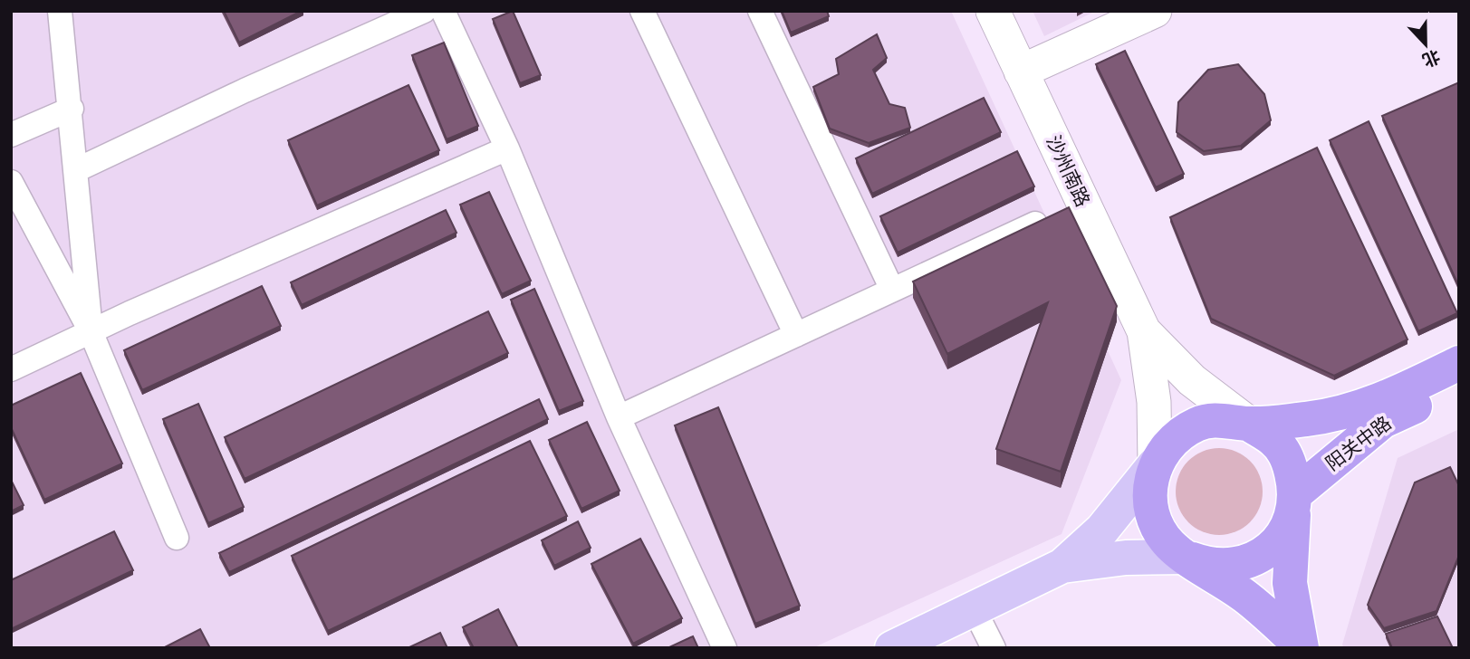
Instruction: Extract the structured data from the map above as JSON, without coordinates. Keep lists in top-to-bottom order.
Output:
{
  "streets": {
    "highway": ["阳关中路"],
    "main road": ["沙州南路"]
  },
  "north": "bottom"
}
